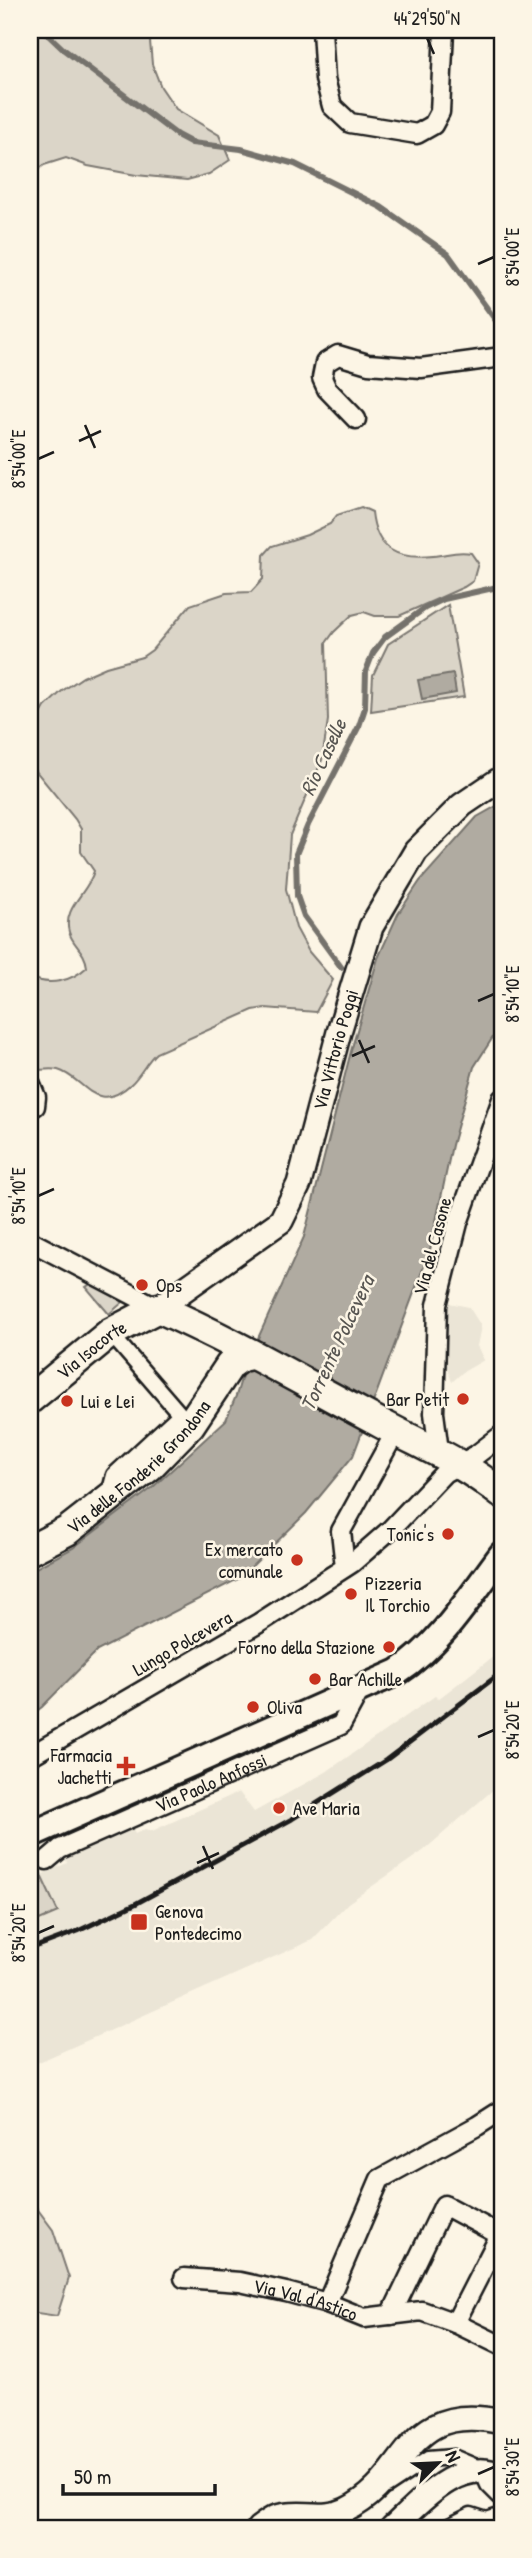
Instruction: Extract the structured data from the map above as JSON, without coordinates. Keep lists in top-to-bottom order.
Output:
{
  "streets": {
    "main road": ["Via Isocorte", "Via delle Fonderie Grondona", "Via Paolo Anfossi"],
    "street": [
      "Via Vittorio Poggi",
      "Via del Casone",
      "Lungo Polcevera",
      "Via Val d'Astico"
    ]
  },
  "crossings": [
    ["Via Vittorio Poggi", "Via Isocorte"],
    ["Via del Casone", "Via Isocorte"],
    ["Via del Casone", "Lungo Polcevera"],
    ["Via Isocorte", "Via delle Fonderie Grondona"],
    ["Via Isocorte", "Lungo Polcevera"]
  ],
  "water": ["Rio Caselle", "Torrente Polcevera"],
  "places": {
    "other": [
      "Ops",
      "Bar Petit",
      "Lui e Lei",
      "Tonic's",
      "Ex mercato comunale",
      "Pizzeria Il Torchio",
      "Forno della Stazione",
      "Bar Achille",
      "Oliva",
      "Ave Maria"
    ],
    "health": ["Farmacia Jachetti"],
    "transit": ["Genova Pontedecimo"]
  },
  "scale_bar": "50 m",
  "north": "top right",
  "coordinates": [
    "44°29'50\"N",
    "8°54'00\"E",
    "8°54'10\"E",
    "8°54'20\"E",
    "8°54'30\"E"
  ]
}
